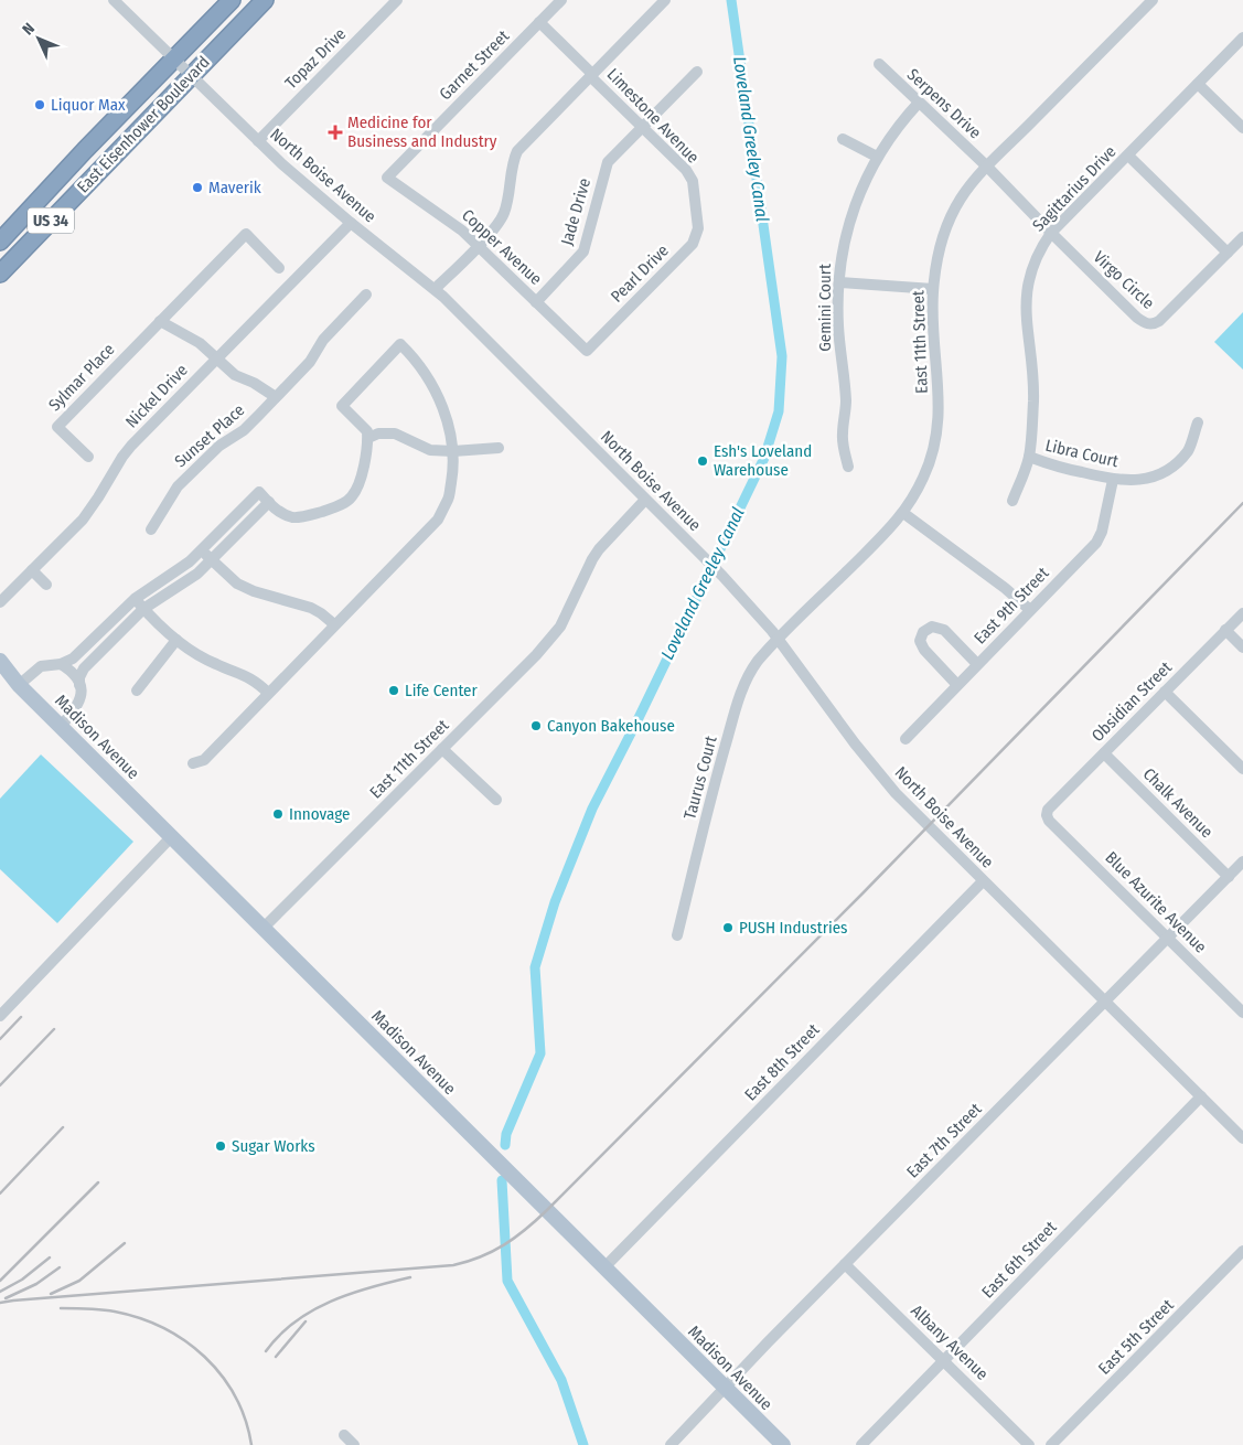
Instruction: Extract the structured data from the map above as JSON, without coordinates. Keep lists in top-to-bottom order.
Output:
{
  "streets": {
    "highway": ["East Eisenhower Boulevard", "US 34"],
    "main road": ["Madison Avenue"],
    "street": [
      "Topaz Drive",
      "Garnet Street",
      "Serpens Drive",
      "Limestone Avenue",
      "North Boise Avenue",
      "Sagittarius Drive",
      "Jade Drive",
      "Copper Avenue",
      "Pearl Drive",
      "Virgo Circle",
      "Gemini Court",
      "East 11th Street",
      "Sylmar Place",
      "Nickel Drive",
      "Sunset Place",
      "Libra Court",
      "East 9th Street",
      "Obsidian Street",
      "Taurus Court",
      "Chalk Avenue",
      "Blue Azurite Avenue",
      "East 8th Street",
      "East 7th Street",
      "East 6th Street",
      "East 5th Street",
      "Albany Avenue"
    ]
  },
  "crossings": [
    ["Topaz Drive", "North Boise Avenue"],
    ["Garnet Street", "Limestone Avenue"],
    ["Garnet Street", "Copper Avenue"],
    ["Serpens Drive", "Virgo Circle"],
    ["Serpens Drive", "Gemini Court"],
    ["Serpens Drive", "East 11th Street"],
    ["Limestone Avenue", "Jade Drive"],
    ["Limestone Avenue", "Pearl Drive"],
    ["East Eisenhower Boulevard", "North Boise Avenue"],
    ["North Boise Avenue", "East 11th Street"],
    ["North Boise Avenue", "Nickel Drive"],
    ["North Boise Avenue", "Taurus Court"],
    ["North Boise Avenue", "East 8th Street"],
    ["North Boise Avenue", "East 7th Street"],
    ["North Boise Avenue", "East 6th Street"],
    ["Sagittarius Drive", "Virgo Circle"],
    ["Sagittarius Drive", "Libra Court"],
    ["Jade Drive", "Copper Avenue"],
    ["Copper Avenue", "Pearl Drive"],
    ["Virgo Circle", "East 11th Street"],
    ["East 11th Street", "Madison Avenue"],
    ["East 11th Street", "Taurus Court"],
    ["Nickel Drive", "Sunset Place"],
    ["Libra Court", "East 9th Street"],
    ["Obsidian Street", "Chalk Avenue"],
    ["Obsidian Street", "Blue Azurite Avenue"],
    ["Madison Avenue", "East 8th Street"],
    ["Madison Avenue", "East 7th Street"],
    ["Chalk Avenue", "East 7th Street"],
    ["Blue Azurite Avenue", "East 7th Street"],
    ["East 7th Street", "Albany Avenue"],
    ["East 6th Street", "Albany Avenue"]
  ],
  "water": ["Loveland Greeley Canal"],
  "places": {
    "other": [
      "Liquor Max",
      "Maverik",
      "Esh's Loveland Warehouse",
      "Life Center",
      "Canyon Bakehouse",
      "Innovage",
      "PUSH Industries",
      "Sugar Works"
    ],
    "health": ["Medicine for Business and Industry"]
  },
  "north": "top left"
}
